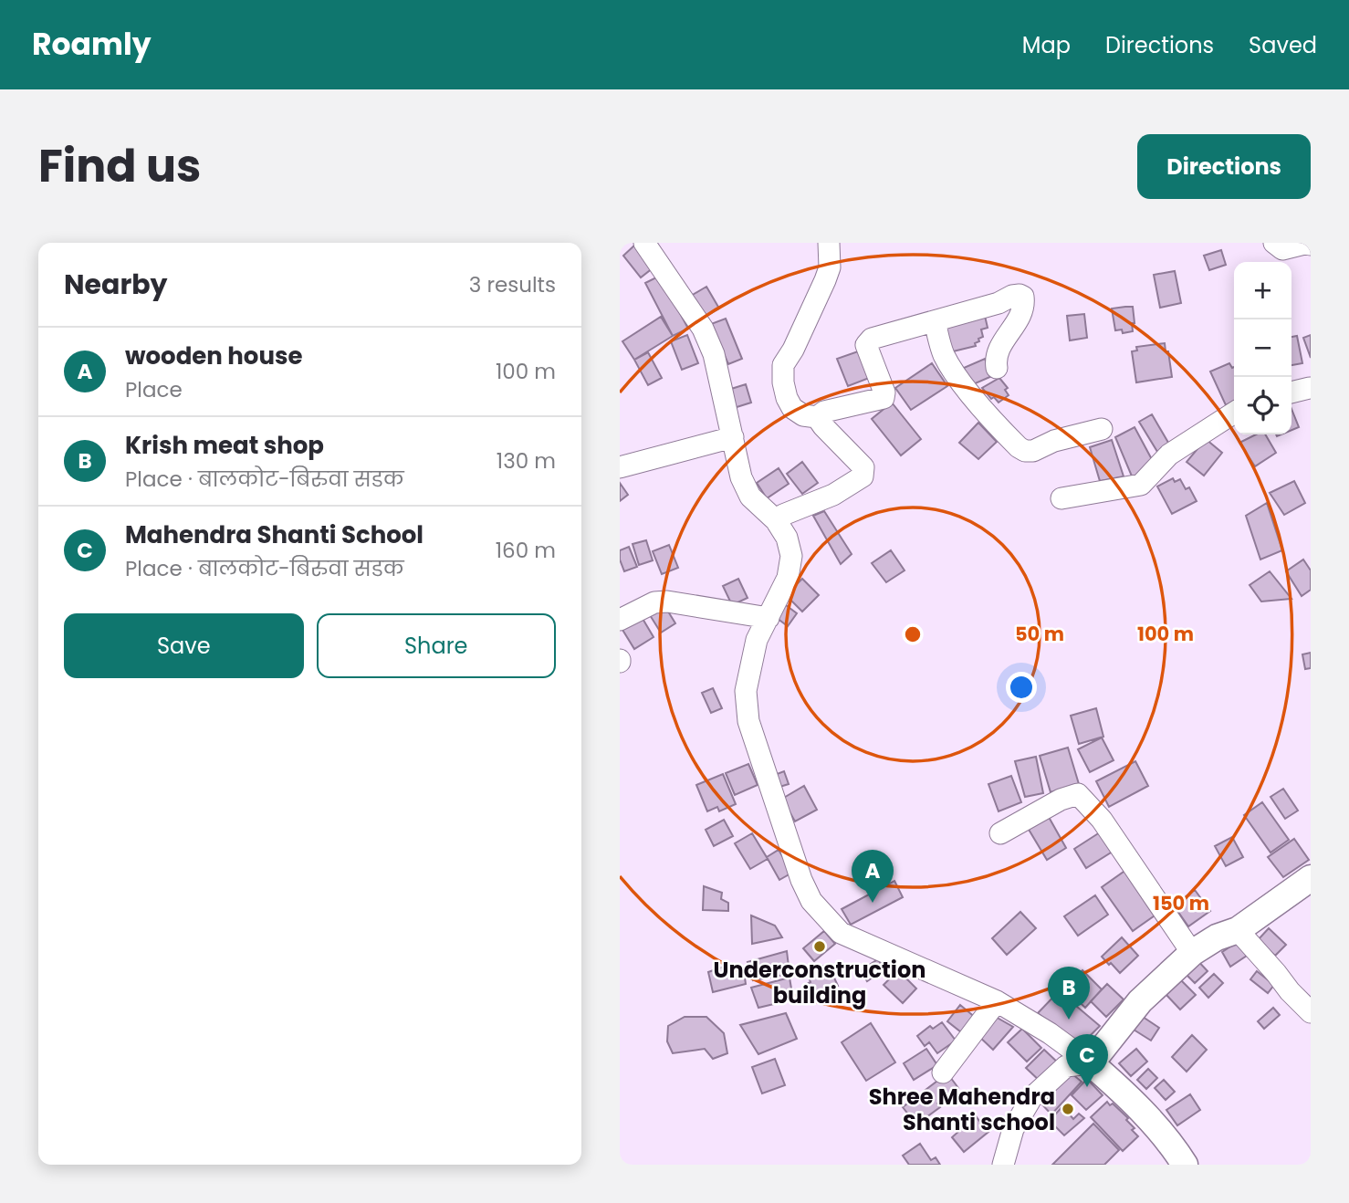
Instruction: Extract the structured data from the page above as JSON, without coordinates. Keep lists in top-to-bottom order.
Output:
{
  "places": ["Underconstruction building", "Shree Mahendra Shanti school"],
  "page": {
    "header": "Roamly",
    "nav": ["Map", "Directions", "Saved"],
    "title": "Find us",
    "buttons": [
      "Directions",
      ["Save", "Share"]
    ],
    "heading": ["Nearby", "3 results"],
    "map_buttons": ["+", "−"],
    "list": [
      {
        "mark": "A",
        "name": "wooden house",
        "note": "Place",
        "value": "100 m"
      },
      {
        "mark": "B",
        "name": "Krish meat shop",
        "note": "Place · बालकोट-बिरुवा सडक",
        "value": "130 m"
      },
      {
        "mark": "C",
        "name": "Mahendra Shanti School",
        "note": "Place · बालकोट-बिरुवा सडक",
        "value": "160 m"
      }
    ],
    "pins": ["A", "B", "C"]
  },
  "rings": ["50 m", "100 m", "150 m"]
}
